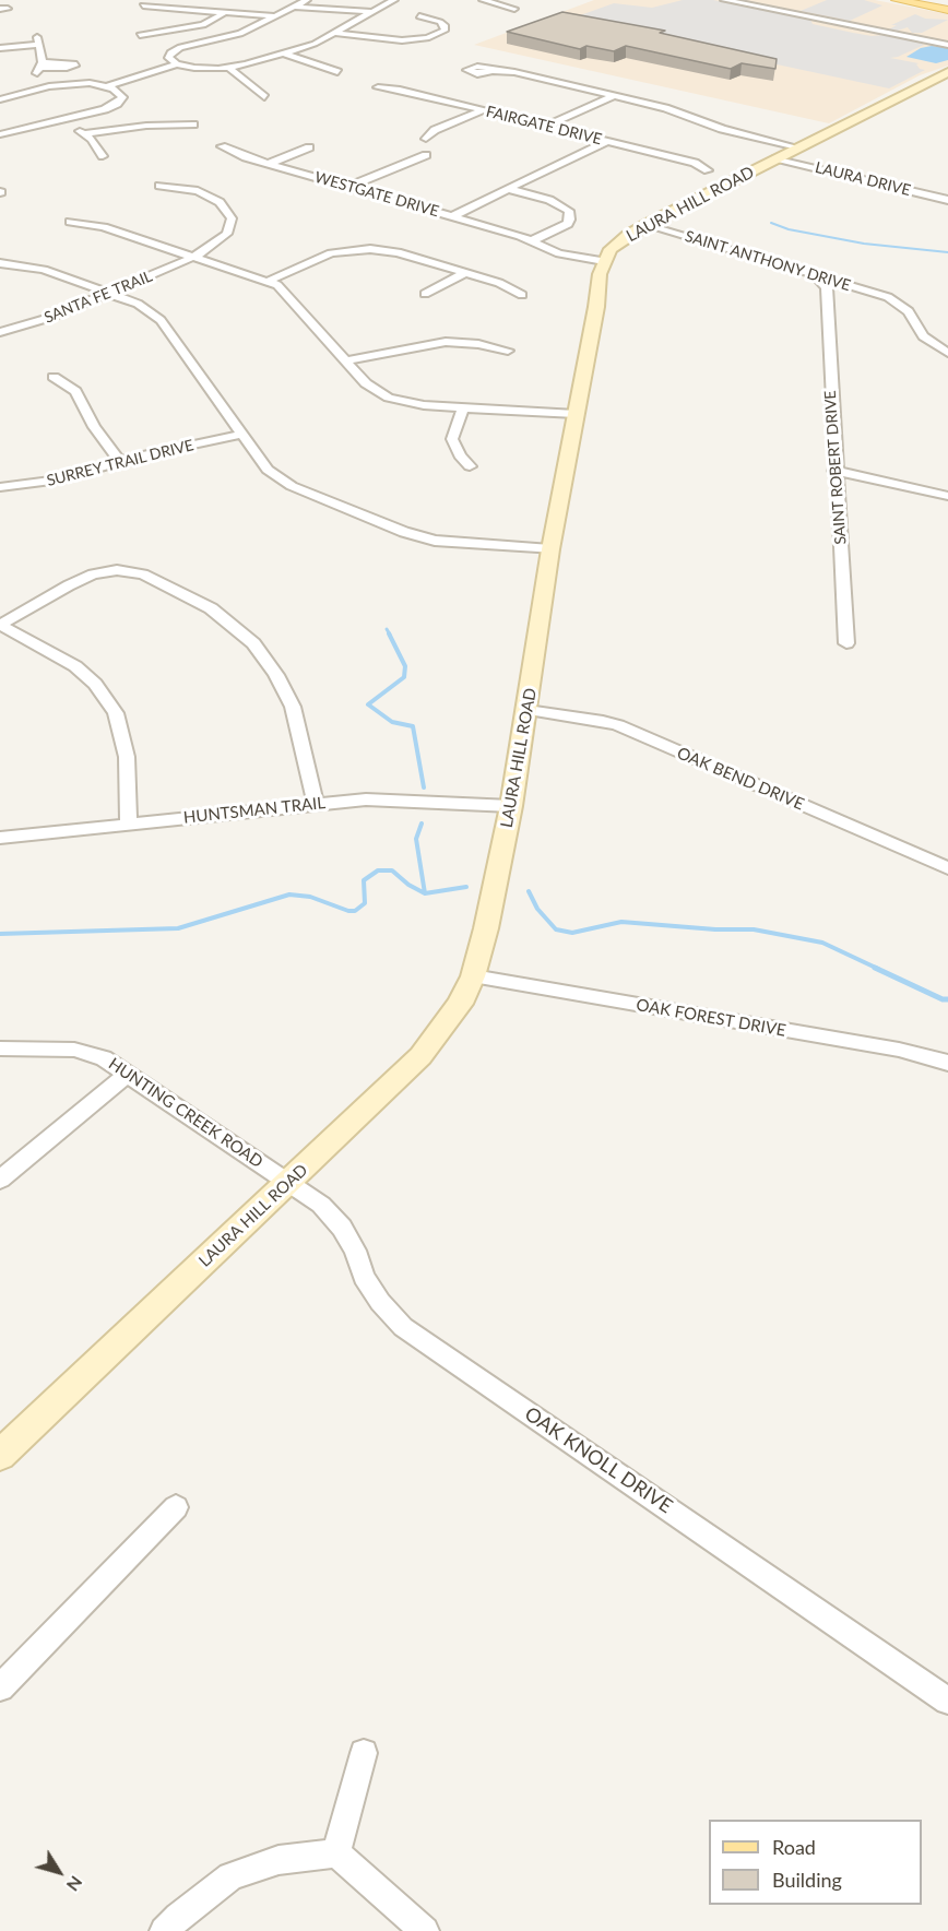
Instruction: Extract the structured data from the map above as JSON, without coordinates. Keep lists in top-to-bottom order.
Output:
{
  "streets": {
    "main road": ["LAURA HILL ROAD"],
    "street": [
      "FAIRGATE DRIVE",
      "LAURA DRIVE",
      "WESTGATE DRIVE",
      "SAINT ANTHONY DRIVE",
      "SANTA FE TRAIL",
      "SURREY TRAIL DRIVE",
      "SAINT ROBERT DRIVE",
      "OAK BEND DRIVE",
      "HUNTSMAN TRAIL",
      "OAK FOREST DRIVE",
      "HUNTING CREEK ROAD",
      "OAK KNOLL DRIVE"
    ]
  },
  "crossings": [
    ["LAURA DRIVE", "LAURA HILL ROAD"],
    ["WESTGATE DRIVE", "LAURA HILL ROAD"],
    ["LAURA HILL ROAD", "SAINT ANTHONY DRIVE"],
    ["LAURA HILL ROAD", "OAK BEND DRIVE"],
    ["LAURA HILL ROAD", "HUNTSMAN TRAIL"],
    ["LAURA HILL ROAD", "OAK FOREST DRIVE"],
    ["LAURA HILL ROAD", "HUNTING CREEK ROAD"],
    ["LAURA HILL ROAD", "OAK KNOLL DRIVE"],
    ["HUNTING CREEK ROAD", "OAK KNOLL DRIVE"]
  ],
  "legend": ["Road", "Building"],
  "north": "bottom right"
}
